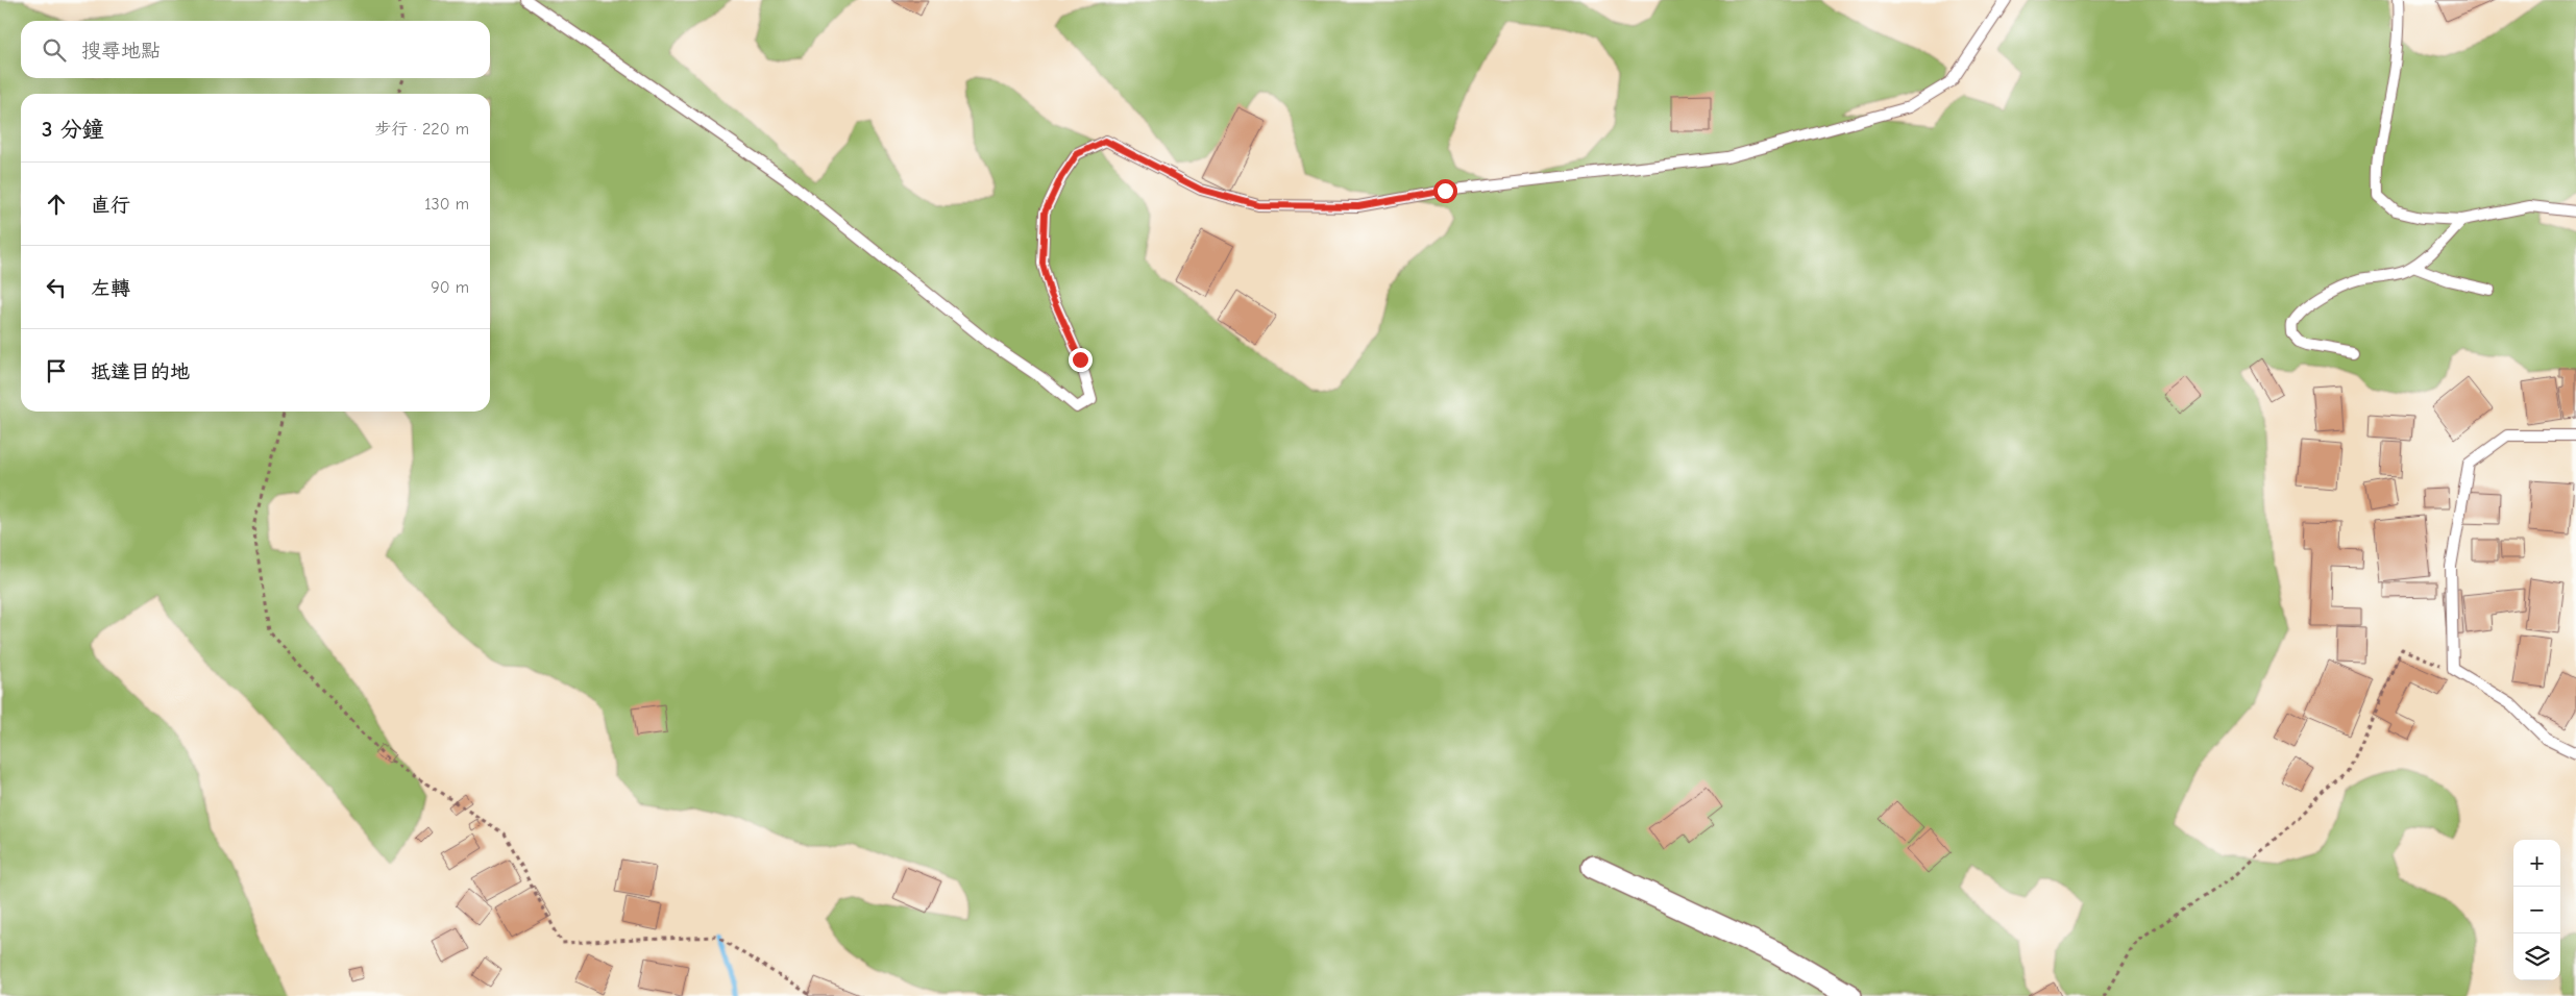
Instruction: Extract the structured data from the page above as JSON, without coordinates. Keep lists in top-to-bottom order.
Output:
{
  "page": {
    "search": "搜尋地點",
    "heading": ["3 分鐘", "步行 · 220 m"],
    "list": [
      ["直行", "130 m"],
      ["左轉", "90 m"],
      "抵達目的地"
    ],
    "map_buttons": ["+", "−"]
  }
}
